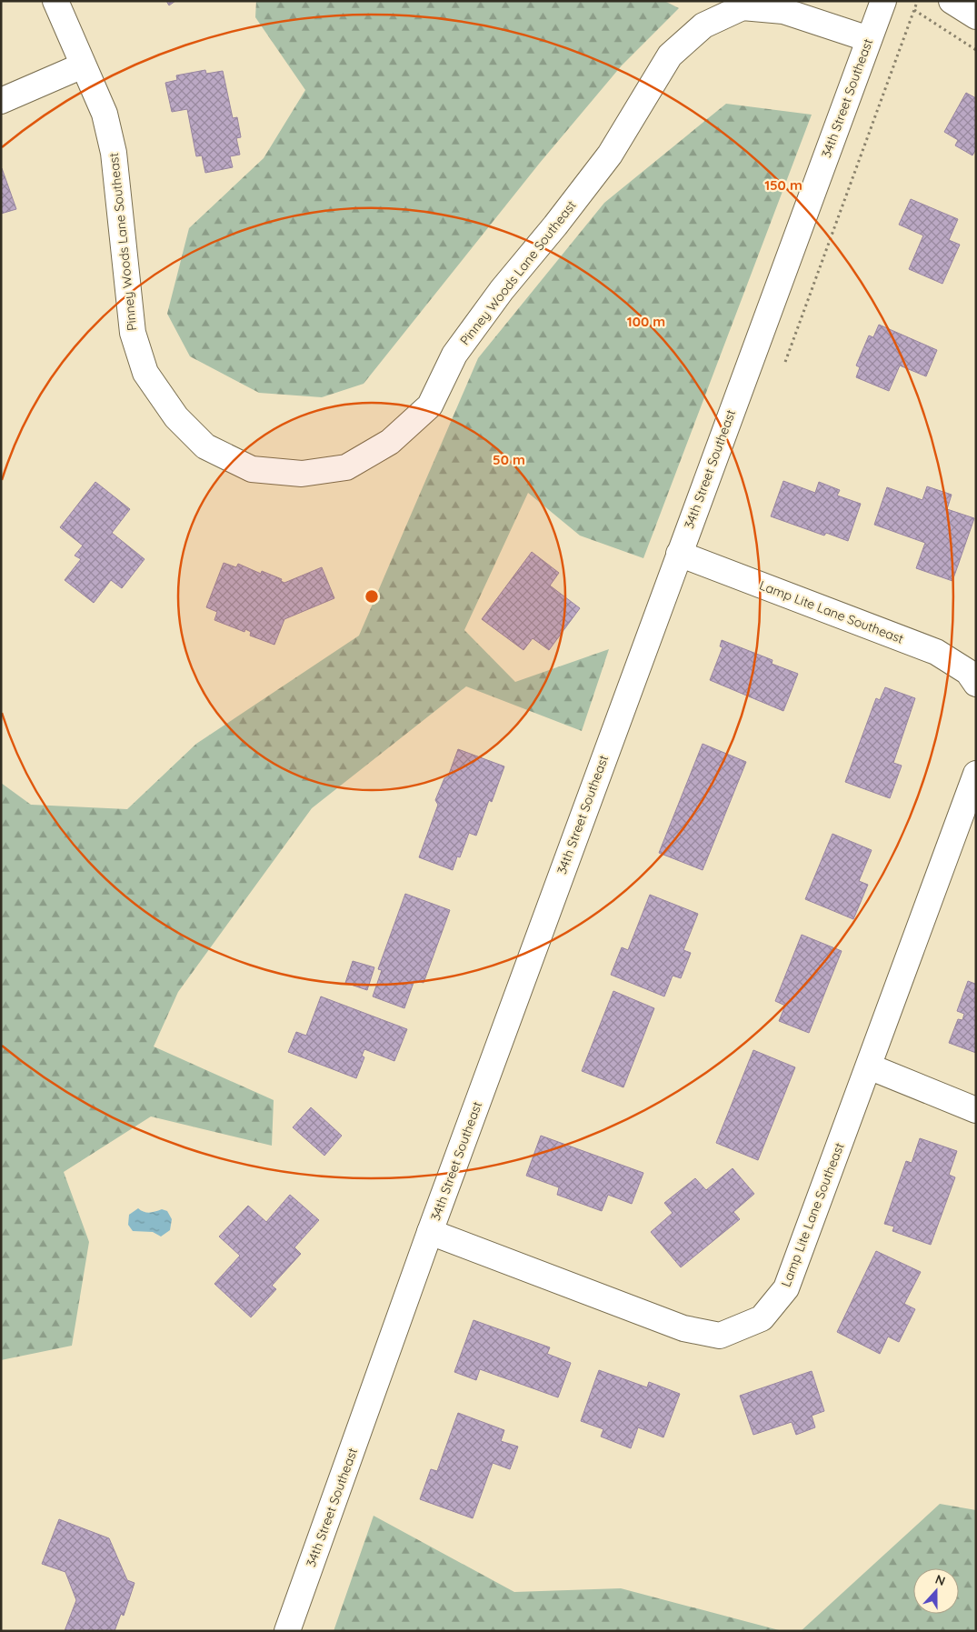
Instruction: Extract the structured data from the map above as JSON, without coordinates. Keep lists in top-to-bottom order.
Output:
{
  "streets": {
    "street": ["34th Street Southeast", "Pinney Woods Lane Southeast", "Lamp Lite Lane Southeast"]
  },
  "crossings": [
    ["34th Street Southeast", "Pinney Woods Lane Southeast"],
    ["34th Street Southeast", "Lamp Lite Lane Southeast"]
  ],
  "north": "top",
  "rings": ["150 m", "100 m", "50 m"]
}
